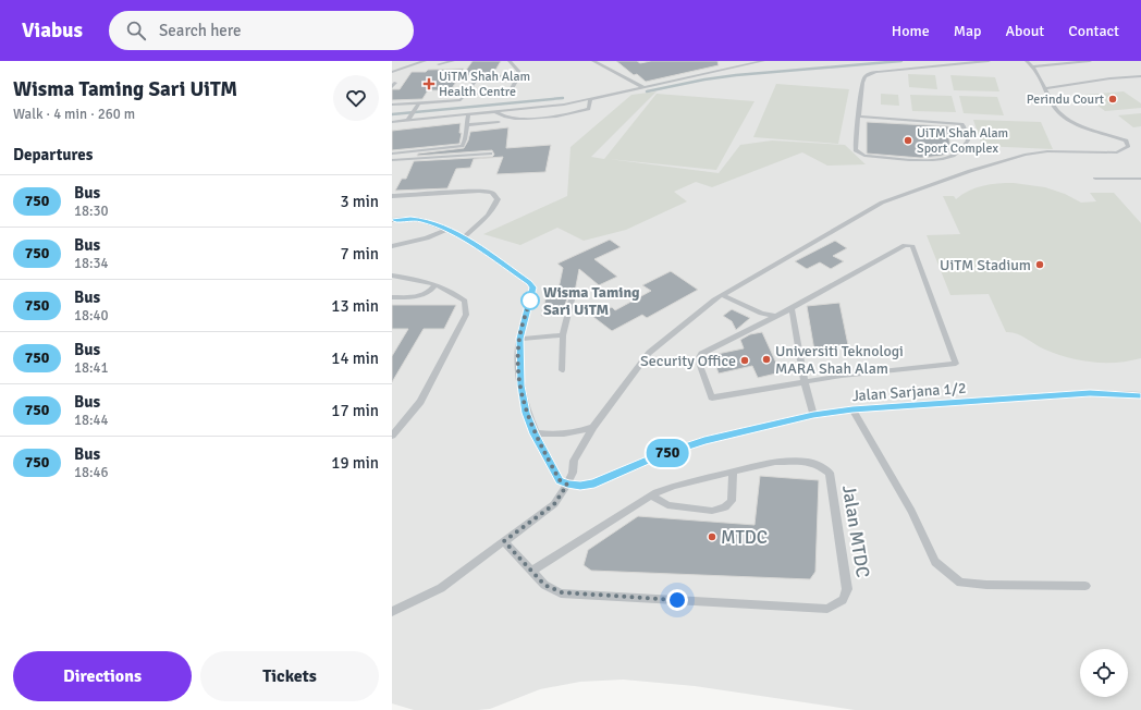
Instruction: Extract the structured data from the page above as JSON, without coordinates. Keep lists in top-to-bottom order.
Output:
{
  "streets": {
    "street": ["Jalan Sarjana 1/2", "Jalan MTDC"]
  },
  "places": {
    "health": ["UiTM Shah Alam Health Centre"],
    "other": [
      "Perindu Court",
      "UiTM Shah Alam Sport Complex",
      "UiTM Stadium",
      "Wisma Taming Sari UiTM",
      "Universiti Teknologi MARA Shah Alam",
      "Security Office",
      "MTDC"
    ]
  },
  "lines": ["bus line 750"],
  "page": {
    "header": "Viabus",
    "search": "Search here",
    "nav": [
      "Home",
      "Map",
      "About",
      "Contact"
    ],
    "heading": [
      ["Wisma Taming Sari UiTM", "Walk · 4 min · 260 m"],
      "Departures"
    ],
    "on_map": "750",
    "list": [
      {
        "mark": "750",
        "name": "Bus",
        "note": "18:30",
        "value": "3 min"
      },
      {
        "mark": "750",
        "name": "Bus",
        "note": "18:34",
        "value": "7 min"
      },
      {
        "mark": "750",
        "name": "Bus",
        "note": "18:40",
        "value": "13 min"
      },
      {
        "mark": "750",
        "name": "Bus",
        "note": "18:41",
        "value": "14 min"
      },
      {
        "mark": "750",
        "name": "Bus",
        "note": "18:44",
        "value": "17 min"
      },
      {
        "mark": "750",
        "name": "Bus",
        "note": "18:46",
        "value": "19 min"
      }
    ],
    "buttons": ["Directions", "Tickets"]
  }
}
